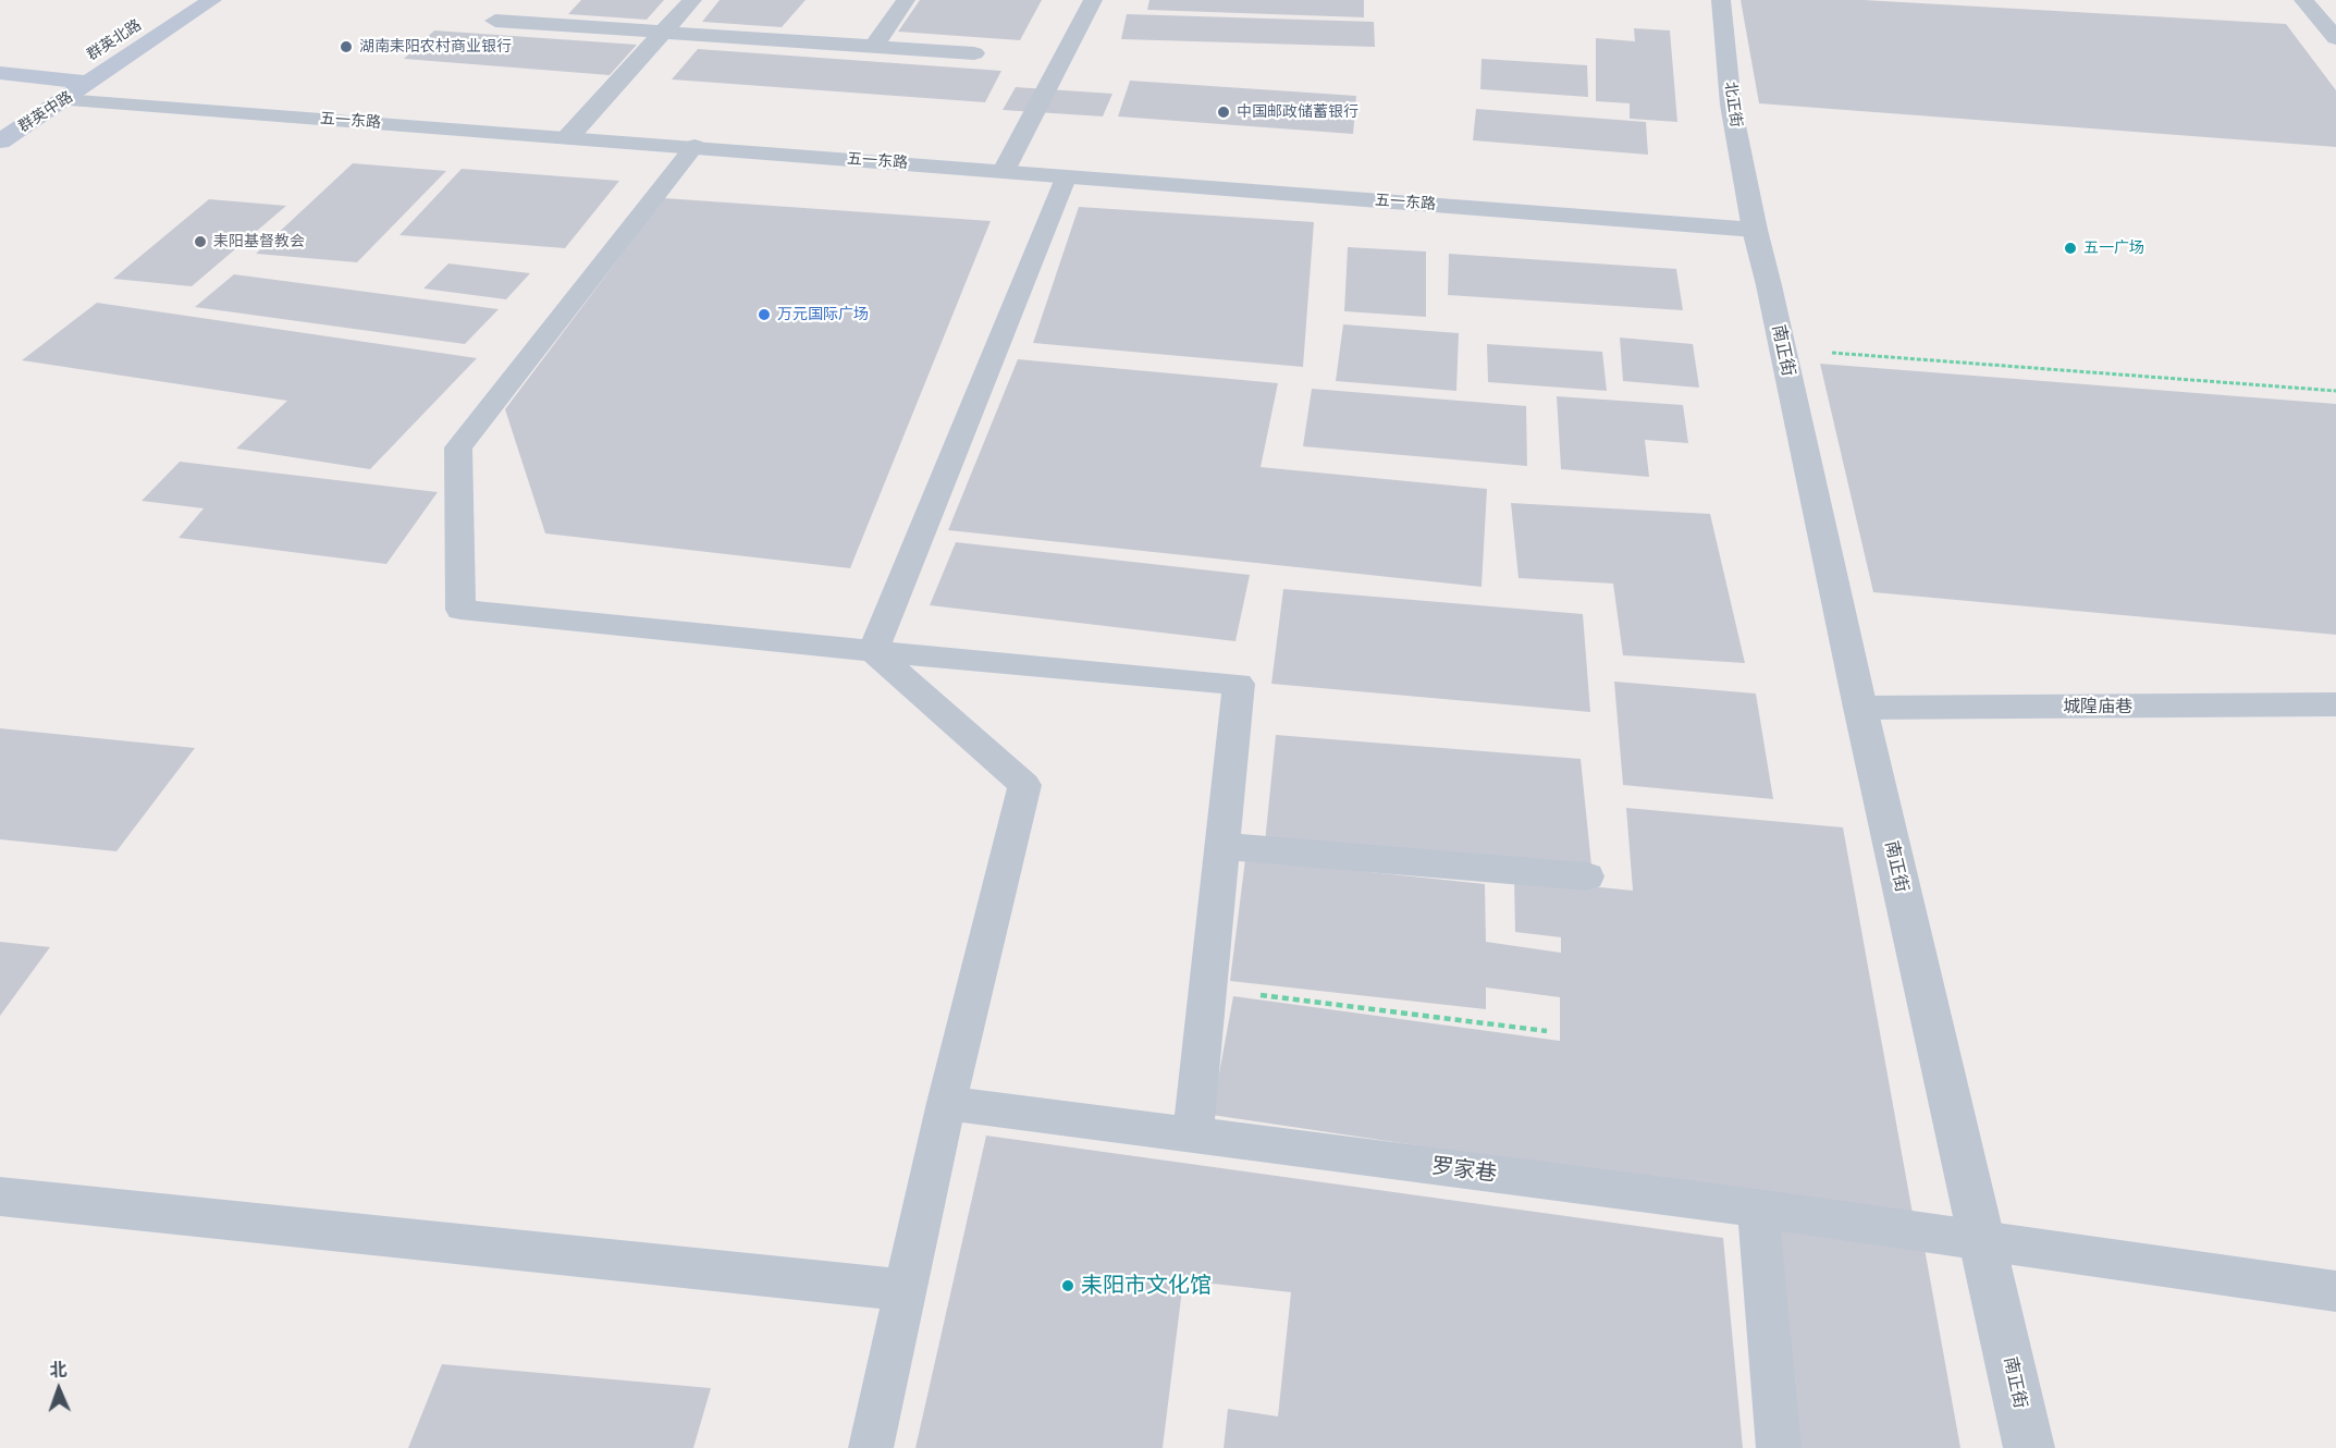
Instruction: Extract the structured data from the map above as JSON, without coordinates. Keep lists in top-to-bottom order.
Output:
{
  "streets": {
    "main road": ["群英北路", "群英中路", "五一东路"],
    "street": ["北正街", "南正街"],
    "lane": ["城隍庙巷", "罗家巷"]
  },
  "crossings": [
    ["群英北路", "群英中路"],
    ["群英北路", "五一东路"],
    ["北正街", "五一东路"],
    ["北正街", "南正街"],
    ["群英中路", "五一东路"],
    ["南正街", "城隍庙巷"],
    ["南正街", "罗家巷"]
  ],
  "places": [
    "湖南耒阳农村商业银行",
    "中国邮政储蓄银行",
    "耒阳基督教会",
    "五一广场",
    "万元国际广场",
    "耒阳市文化馆"
  ],
  "north": "top"
}
